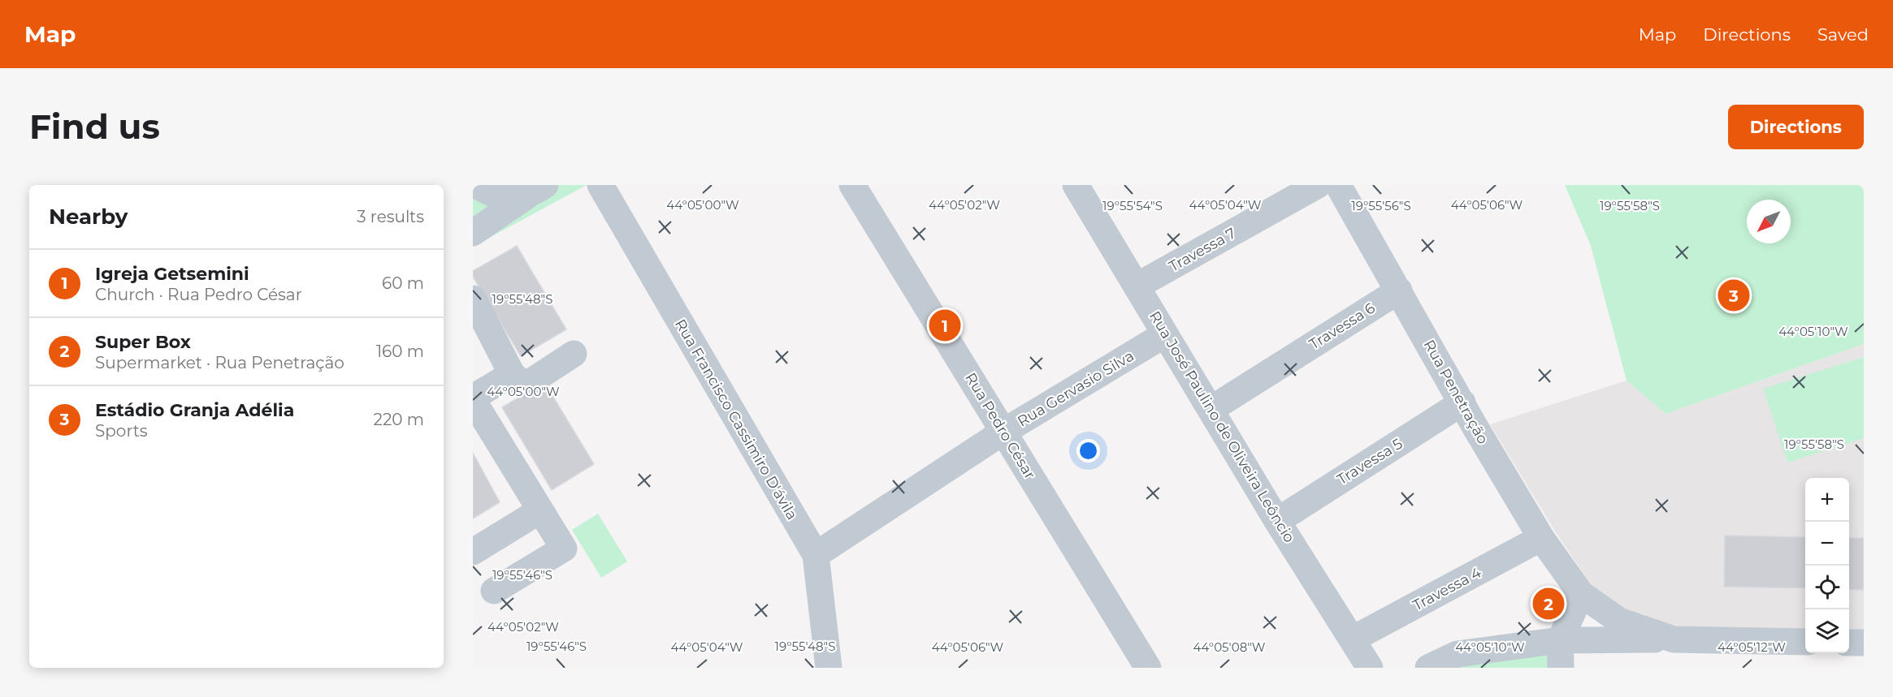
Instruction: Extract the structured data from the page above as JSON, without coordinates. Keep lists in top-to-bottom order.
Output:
{
  "streets": {
    "street": [
      "Travessa 7",
      "Travessa 6",
      "Rua Gervasio Silva",
      "Rua Penetração",
      "Rua Francisco Cassimiro D'ávila",
      "Rua Pedro César",
      "Rua José Paulino de Oliveira Leôncio",
      "Travessa 5",
      "Travessa 4"
    ]
  },
  "crossings": [
    ["Travessa 7", "Rua José Paulino de Oliveira Leôncio"],
    ["Travessa 6", "Rua Penetração"],
    ["Travessa 6", "Rua José Paulino de Oliveira Leôncio"],
    ["Rua Gervasio Silva", "Rua Francisco Cassimiro D'ávila"],
    ["Rua Gervasio Silva", "Rua Pedro César"],
    ["Rua Gervasio Silva", "Rua José Paulino de Oliveira Leôncio"],
    ["Rua Penetração", "Travessa 5"],
    ["Rua Penetração", "Travessa 4"],
    ["Rua José Paulino de Oliveira Leôncio", "Travessa 5"],
    ["Rua José Paulino de Oliveira Leôncio", "Travessa 4"]
  ],
  "north": "bottom left",
  "page": {
    "header": "Map",
    "nav": ["Map", "Directions", "Saved"],
    "buttons": "Directions",
    "title": "Find us",
    "heading": ["Nearby", "3 results"],
    "list": [
      {
        "mark": "1",
        "name": "Igreja Getsemini",
        "note": "Church · Rua Pedro César",
        "value": "60 m"
      },
      {
        "mark": "2",
        "name": "Super Box",
        "note": "Supermarket · Rua Penetração",
        "value": "160 m"
      },
      {
        "mark": "3",
        "name": "Estádio Granja Adélia",
        "note": "Sports",
        "value": "220 m"
      }
    ],
    "pins": ["3", "1", "2"],
    "map_buttons": ["+", "−"]
  },
  "coordinates": [
    "44°05'00\"W",
    "44°05'02\"W",
    "44°05'06\"W",
    "44°05'04\"W",
    "19°55'54\"S",
    "19°55'56\"S",
    "19°55'58\"S",
    "19°55'48\"S",
    "44°05'10\"W",
    "19°55'46\"S",
    "44°05'08\"W",
    "44°05'12\"W"
  ]
}
